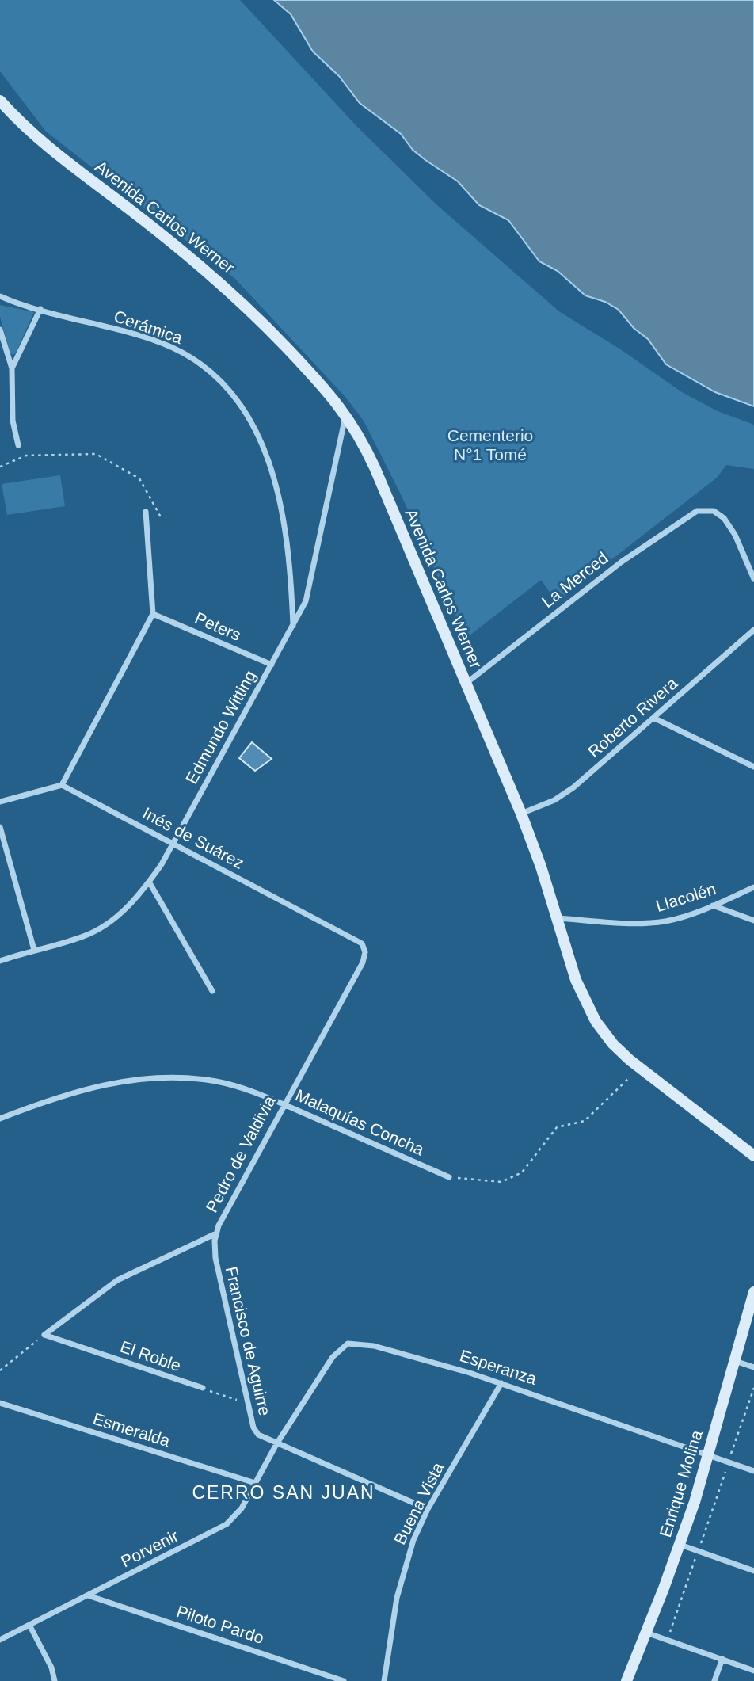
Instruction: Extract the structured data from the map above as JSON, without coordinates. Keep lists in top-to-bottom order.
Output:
{
  "streets": {
    "main road": ["Avenida Carlos Werner", "Enrique Molina"],
    "street": [
      "Cerámica",
      "La Merced",
      "Peters",
      "Roberto Rivera",
      "Edmundo Witting",
      "Inés de Suárez",
      "Llacolén",
      "Malaquías Concha",
      "Pedro de Valdivia",
      "Francisco de Aguirre",
      "El Roble",
      "Esperanza",
      "Esmeralda",
      "Buena Vista",
      "Porvenir",
      "Piloto Pardo"
    ]
  },
  "crossings": [
    ["Avenida Carlos Werner", "La Merced"],
    ["Avenida Carlos Werner", "Roberto Rivera"],
    ["Avenida Carlos Werner", "Edmundo Witting"],
    ["Avenida Carlos Werner", "Llacolén"],
    ["Cerámica", "Edmundo Witting"],
    ["Peters", "Edmundo Witting"],
    ["Edmundo Witting", "Inés de Suárez"],
    ["Inés de Suárez", "Pedro de Valdivia"],
    ["Malaquías Concha", "Pedro de Valdivia"],
    ["Pedro de Valdivia", "Francisco de Aguirre"],
    ["Pedro de Valdivia", "El Roble"],
    ["Francisco de Aguirre", "Esperanza"],
    ["Francisco de Aguirre", "Buena Vista"],
    ["Francisco de Aguirre", "Porvenir"],
    ["Esperanza", "Enrique Molina"],
    ["Esperanza", "Buena Vista"],
    ["Esperanza", "Porvenir"],
    ["Esmeralda", "Porvenir"],
    ["Porvenir", "Piloto Pardo"]
  ],
  "districts": ["CERRO SAN JUAN"],
  "parks": ["Cementerio N°1 Tomé"]
}
